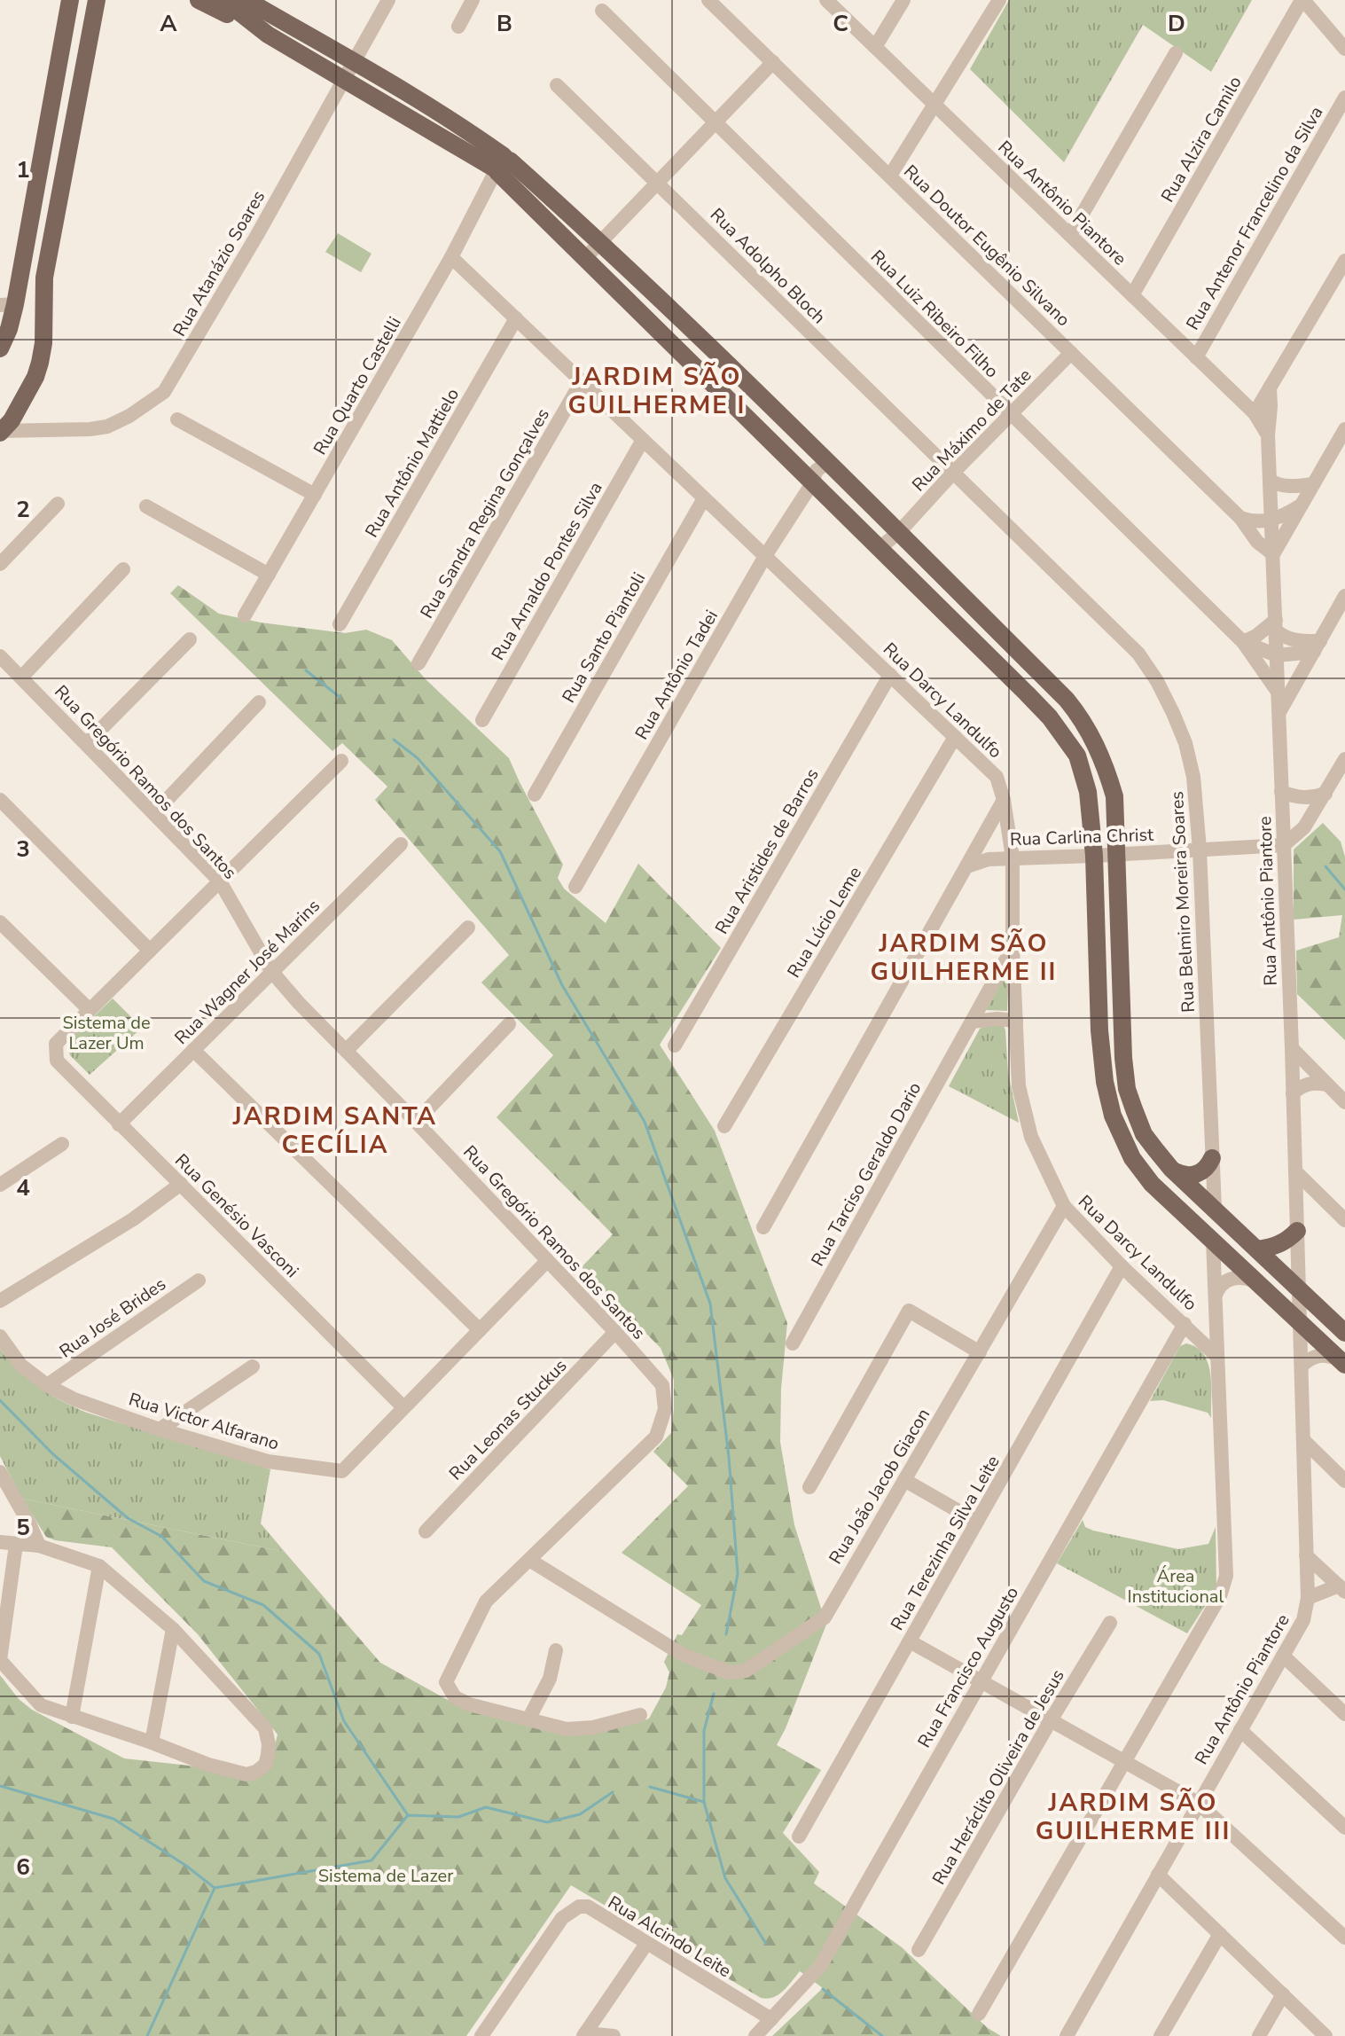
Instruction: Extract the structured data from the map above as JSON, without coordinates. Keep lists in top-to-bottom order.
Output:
{
  "streets": {
    "street": [
      "Rua Alzira Camilo",
      "Rua Antônio Piantore",
      "Rua Antenor Francelino da Silva",
      "Rua Doutor Eugênio Silvano",
      "Rua Atanázio Soares",
      "Rua Adolpho Bloch",
      "Rua Luiz Ribeiro Filho",
      "Rua Quarto Castelli",
      "Rua Máximo de Tate",
      "Rua Antônio Mattielo",
      "Rua Sandra Regina Gonçalves",
      "Rua Arnaldo Pontes Silva",
      "Rua Santo Piantoli",
      "Rua Antônio Tadei",
      "Rua Darcy Landulfo",
      "Rua Gregório Ramos dos Santos",
      "Rua Carlina Christ",
      "Rua Aristides de Barros",
      "Rua Belmiro Moreira Soares",
      "Rua Lúcio Leme",
      "Rua Wagner José Marins",
      "Rua Tarciso Geraldo Dario",
      "Rua Genésio Vasconi",
      "Rua José Brides",
      "Rua Leonas Stuckus",
      "Rua Victor Alfarano",
      "Rua João Jacob Giacon",
      "Rua Terezinha Silva Leite",
      "Rua Francisco Augusto",
      "Rua Heráclito Oliveira de Jesus",
      "Rua Alcindo Leite"
    ]
  },
  "crossings": [
    ["Rua Alzira Camilo", "Rua Antônio Piantore"],
    ["Rua Antônio Piantore", "Rua Antenor Francelino da Silva"],
    ["Rua Antônio Piantore", "Rua Doutor Eugênio Silvano"],
    ["Rua Antônio Piantore", "Rua Luiz Ribeiro Filho"],
    ["Rua Antônio Piantore", "Rua Carlina Christ"],
    ["Rua Doutor Eugênio Silvano", "Rua Máximo de Tate"],
    ["Rua Adolpho Bloch", "Rua Máximo de Tate"],
    ["Rua Adolpho Bloch", "Rua Belmiro Moreira Soares"],
    ["Rua Luiz Ribeiro Filho", "Rua Máximo de Tate"],
    ["Rua Quarto Castelli", "Rua Darcy Landulfo"],
    ["Rua Máximo de Tate", "Rua Belmiro Moreira Soares"],
    ["Rua Antônio Mattielo", "Rua Darcy Landulfo"],
    ["Rua Sandra Regina Gonçalves", "Rua Darcy Landulfo"],
    ["Rua Arnaldo Pontes Silva", "Rua Darcy Landulfo"],
    ["Rua Santo Piantoli", "Rua Darcy Landulfo"],
    ["Rua Antônio Tadei", "Rua Darcy Landulfo"],
    ["Rua Darcy Landulfo", "Rua Carlina Christ"],
    ["Rua Darcy Landulfo", "Rua Aristides de Barros"],
    ["Rua Darcy Landulfo", "Rua Lúcio Leme"],
    ["Rua Darcy Landulfo", "Rua Tarciso Geraldo Dario"],
    ["Rua Darcy Landulfo", "Rua João Jacob Giacon"],
    ["Rua Darcy Landulfo", "Rua Terezinha Silva Leite"],
    ["Rua Darcy Landulfo", "Rua Francisco Augusto"],
    ["Rua Gregório Ramos dos Santos", "Rua Wagner José Marins"],
    ["Rua Gregório Ramos dos Santos", "Rua Leonas Stuckus"],
    ["Rua Gregório Ramos dos Santos", "Rua Victor Alfarano"],
    ["Rua Gregório Ramos dos Santos", "Rua João Jacob Giacon"],
    ["Rua Carlina Christ", "Rua Belmiro Moreira Soares"],
    ["Rua Wagner José Marins", "Rua Genésio Vasconi"],
    ["Rua Genésio Vasconi", "Rua Victor Alfarano"],
    ["Rua José Brides", "Rua Victor Alfarano"],
    ["Rua Francisco Augusto", "Rua Alcindo Leite"]
  ],
  "districts": [
    "JARDIM SÃO GUILHERME I",
    "JARDIM SÃO GUILHERME II",
    "JARDIM SANTA CECÍLIA",
    "JARDIM SÃO GUILHERME III"
  ],
  "parks": ["Sistema de Lazer Um", "Área Institucional", "Sistema de Lazer"],
  "grid": {
    "columns": [
      "A",
      "B",
      "C",
      "D"
    ],
    "rows": [
      "1",
      "2",
      "3",
      "4",
      "5",
      "6"
    ]
  }
}
